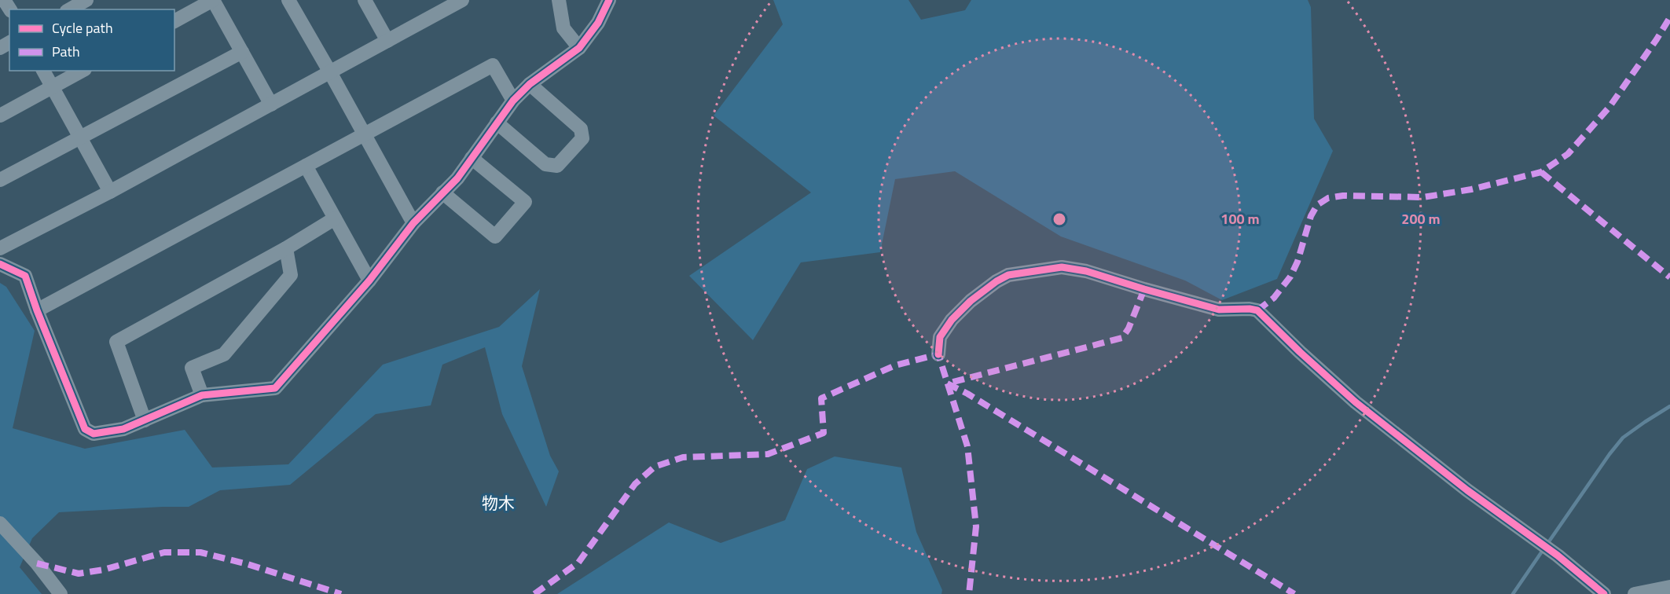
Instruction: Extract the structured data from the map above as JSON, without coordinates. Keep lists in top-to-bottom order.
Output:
{
  "districts": ["物木"],
  "legend": ["Cycle path", "Path"],
  "rings": ["100 m", "200 m"]
}
